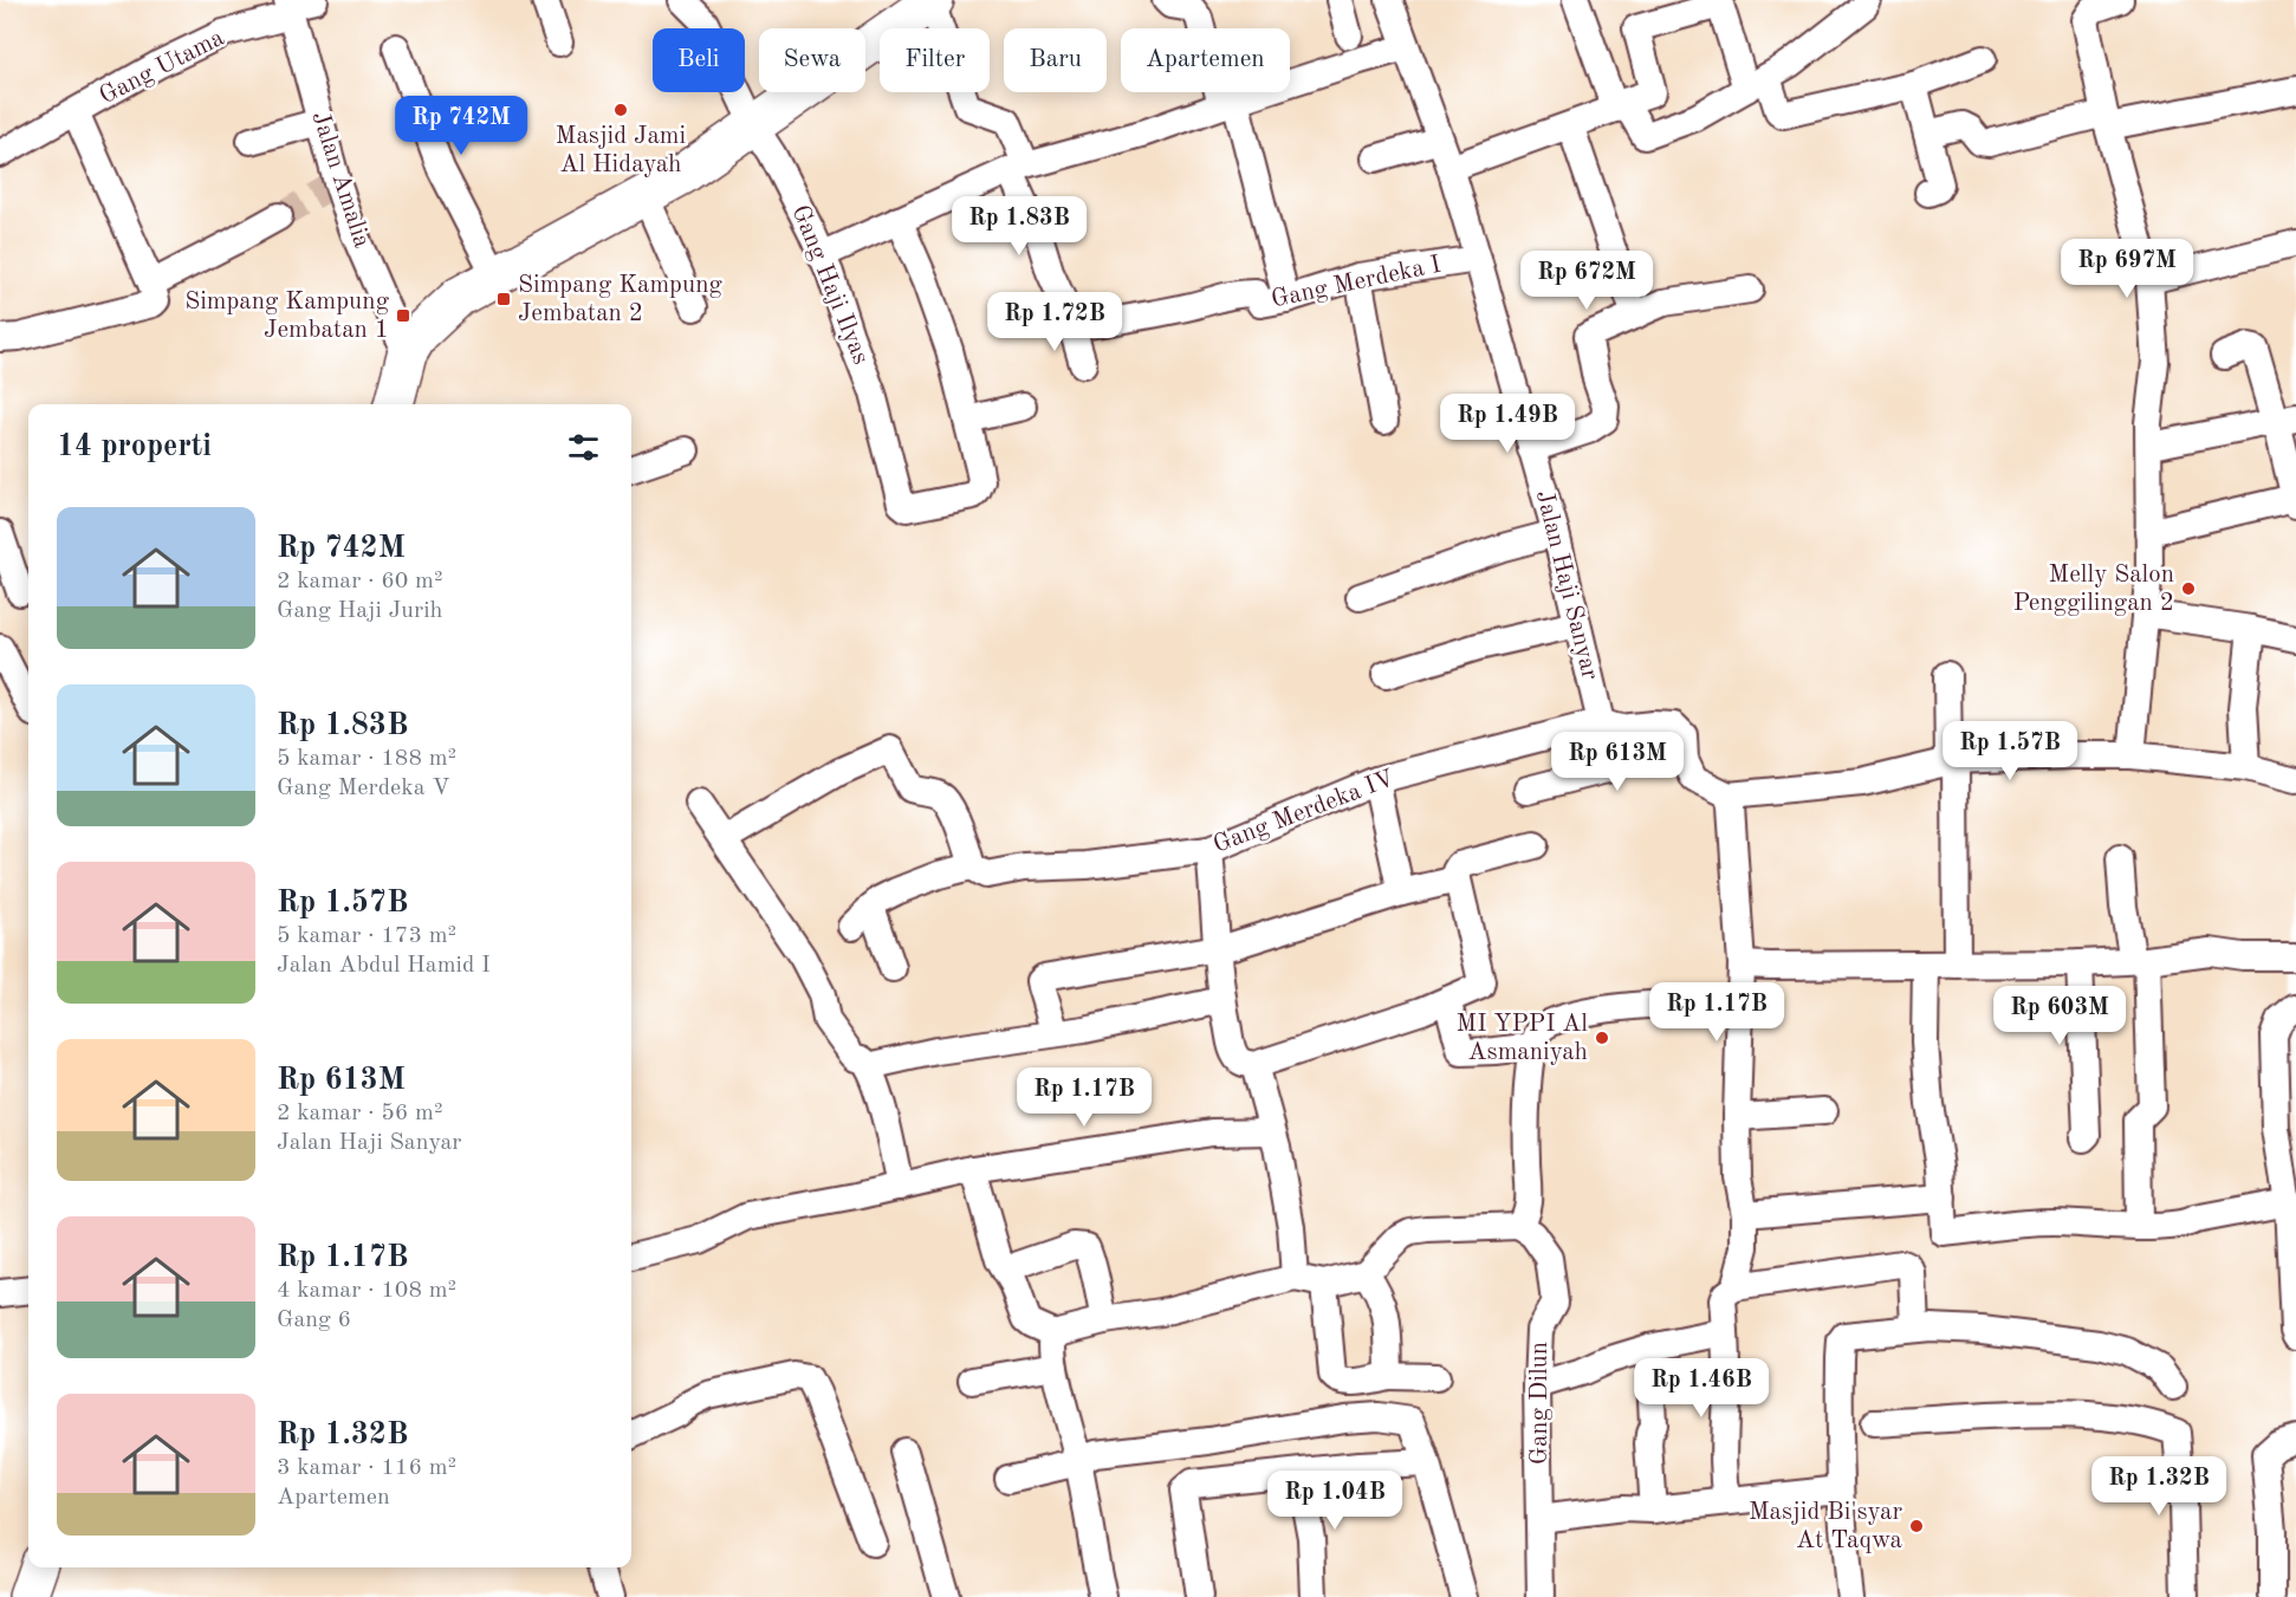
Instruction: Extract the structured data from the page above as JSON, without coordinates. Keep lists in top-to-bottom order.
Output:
{
  "streets": {
    "street": [
      "Gang Utama",
      "Jalan Amalia",
      "Gang Merdeka I",
      "Gang Haji Ilyas",
      "Jalan Haji Sanyar",
      "Gang Merdeka IV",
      "Gang Dilun"
    ]
  },
  "crossings": [
    ["Gang Utama", "Jalan Amalia"],
    ["Gang Merdeka I", "Jalan Haji Sanyar"],
    ["Jalan Haji Sanyar", "Gang Merdeka IV"]
  ],
  "places": {
    "other": [
      "Masjid Jami Al Hidayah",
      "Melly Salon Penggilingan 2",
      "MI YPPI Al Asmaniyah",
      "Masjid Bi'syar At Taqwa"
    ],
    "transit": ["Simpang Kampung Jembatan 2", "Simpang Kampung Jembatan 1"]
  },
  "page": {
    "chip": [
      "Beli",
      "Sewa",
      "Filter",
      "Baru",
      "Apartemen"
    ],
    "price": [
      "Rp 742M",
      "Rp 1.83B",
      "Rp 697M",
      "Rp 672M",
      "Rp 1.72B",
      "Rp 1.49B",
      "Rp 1.57B",
      "Rp 613M",
      "Rp 1.17B",
      "Rp 603M",
      "Rp 1.17B",
      "Rp 1.46B",
      "Rp 1.32B",
      "Rp 1.04B"
    ],
    "heading": "14 properti",
    "list": [
      {
        "name": "Rp 742M",
        "note": "2 kamar · 60 m² · Gang Haji Jurih"
      },
      {
        "name": "Rp 1.83B",
        "note": "5 kamar · 188 m² · Gang Merdeka V"
      },
      {
        "name": "Rp 1.57B",
        "note": "5 kamar · 173 m² · Jalan Abdul Hamid I"
      },
      {
        "name": "Rp 613M",
        "note": "2 kamar · 56 m² · Jalan Haji Sanyar"
      },
      {
        "name": "Rp 1.17B",
        "note": "4 kamar · 108 m² · Gang 6"
      },
      {
        "name": "Rp 1.32B",
        "note": "3 kamar · 116 m² · Apartemen"
      }
    ]
  }
}
